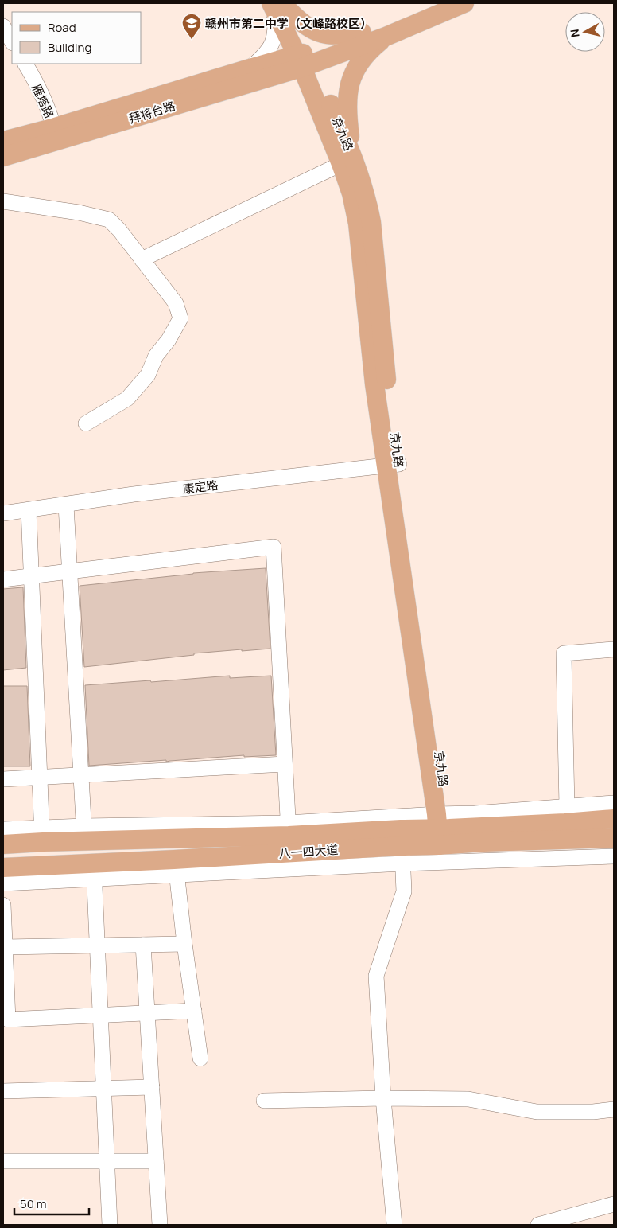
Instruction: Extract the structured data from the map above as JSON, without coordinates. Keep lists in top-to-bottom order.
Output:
{
  "streets": {
    "main road": ["拜将台路", "京九路", "八一四大道"],
    "street": ["雁塔路", "康定路"]
  },
  "crossings": [
    ["雁塔路", "拜将台路"],
    ["拜将台路", "京九路"],
    ["京九路", "康定路"],
    ["京九路", "八一四大道"]
  ],
  "places": {
    "school or university": ["赣州市第二中学（文峰路校区）"]
  },
  "legend": ["Road", "Building"],
  "scale_bar": "50 m",
  "north": "left"
}
